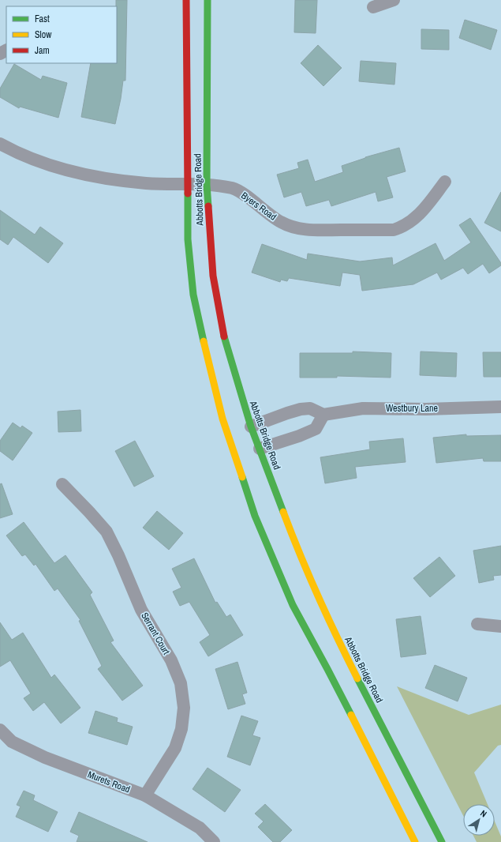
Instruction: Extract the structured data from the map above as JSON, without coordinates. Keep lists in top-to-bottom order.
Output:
{
  "streets": {
    "main road": ["Abbotts Bridge Road"],
    "street": [
      "Byers Road",
      "Westbury Lane",
      "Serrant Court",
      "Murets Road"
    ]
  },
  "crossings": [
    ["Abbotts Bridge Road", "Byers Road"],
    ["Serrant Court", "Murets Road"]
  ],
  "legend": ["Fast", "Slow", "Jam"],
  "north": "top right"
}
